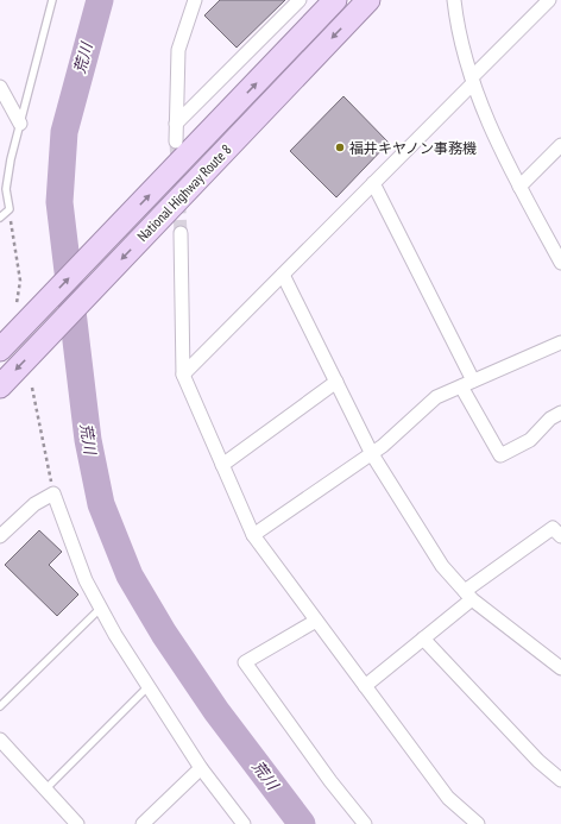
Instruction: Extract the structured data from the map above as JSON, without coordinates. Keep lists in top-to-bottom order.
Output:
{
  "streets": {
    "highway": ["National Highway Route 8"]
  },
  "water": ["荒川"],
  "places": ["福井キヤノン事務機"]
}
